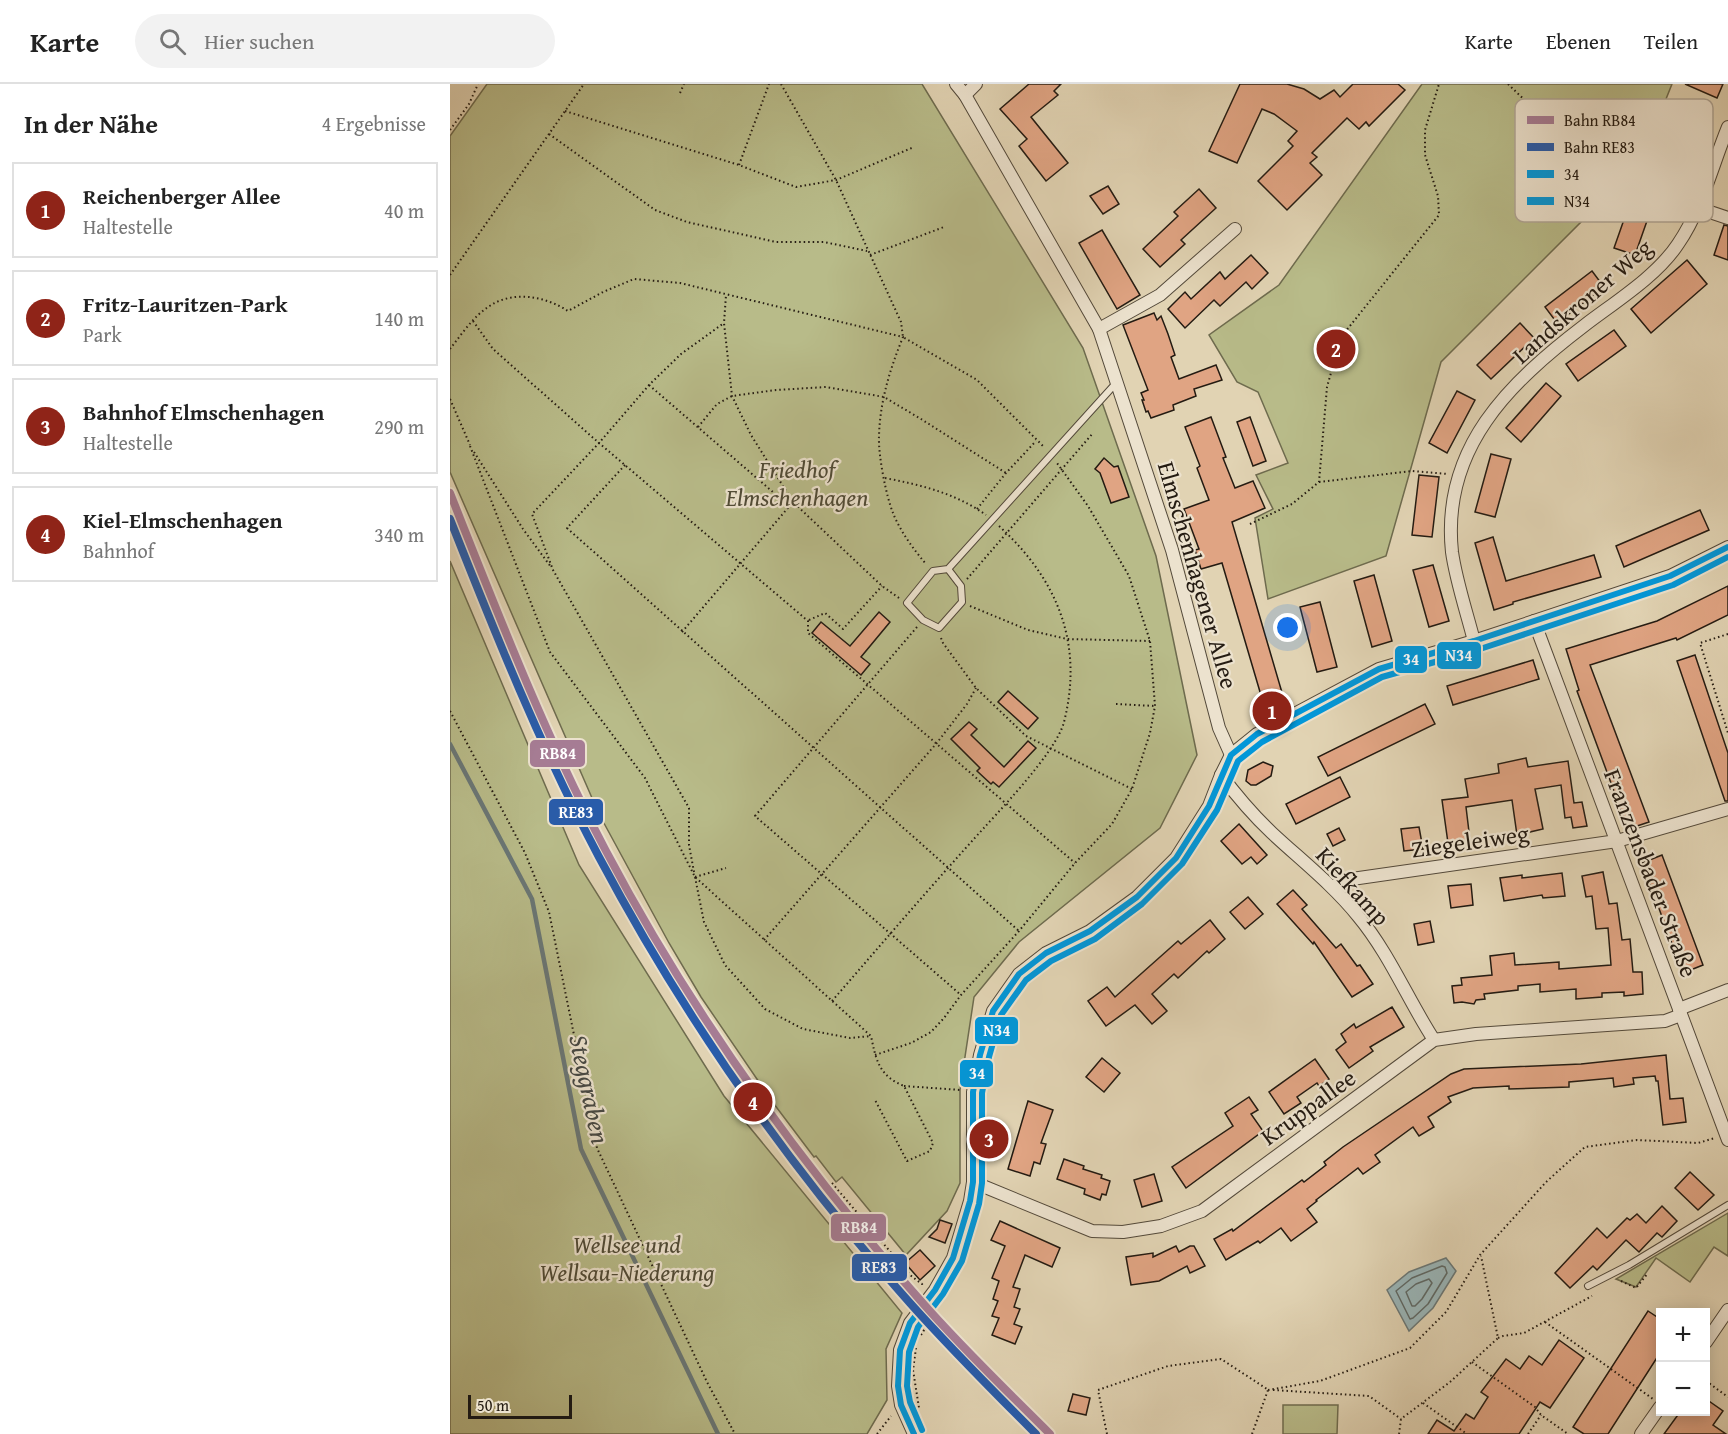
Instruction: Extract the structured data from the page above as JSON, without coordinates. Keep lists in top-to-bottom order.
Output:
{
  "streets": {
    "street": [
      "Landskroner Weg",
      "Elmschenhagener Allee",
      "Ziegeleiweg",
      "Franzensbader Straße",
      "Kiefkamp",
      "Kruppallee"
    ]
  },
  "crossings": [
    ["Ziegeleiweg", "Franzensbader Straße"],
    ["Ziegeleiweg", "Kiefkamp"],
    ["Franzensbader Straße", "Kruppallee"],
    ["Kiefkamp", "Kruppallee"]
  ],
  "water": ["Steggraben"],
  "parks": ["Friedhof Elmschenhagen", "Wellsee und Wellsau-Niederung"],
  "lines": [
    "rail line RB84",
    "rail line RE83",
    "transit line 34",
    "transit line N34"
  ],
  "legend": [
    "Bahn RB84",
    "Bahn RE83",
    "34",
    "N34"
  ],
  "scale_bar": "50 m",
  "page": {
    "header": "Karte",
    "search": "Hier suchen",
    "nav": ["Karte", "Ebenen", "Teilen"],
    "heading": ["In der Nähe", "4 Ergebnisse"],
    "list": [
      {
        "mark": "1",
        "name": "Reichenberger Allee",
        "note": "Haltestelle",
        "value": "40 m"
      },
      {
        "mark": "2",
        "name": "Fritz-Lauritzen-Park",
        "note": "Park",
        "value": "140 m"
      },
      {
        "mark": "3",
        "name": "Bahnhof Elmschenhagen",
        "note": "Haltestelle",
        "value": "290 m"
      },
      {
        "mark": "4",
        "name": "Kiel-Elmschenhagen",
        "note": "Bahnhof",
        "value": "340 m"
      }
    ],
    "pins": [
      "2",
      "1",
      "4",
      "3"
    ],
    "map_buttons": ["+", "−"],
    "scale": "50 m"
  }
}
